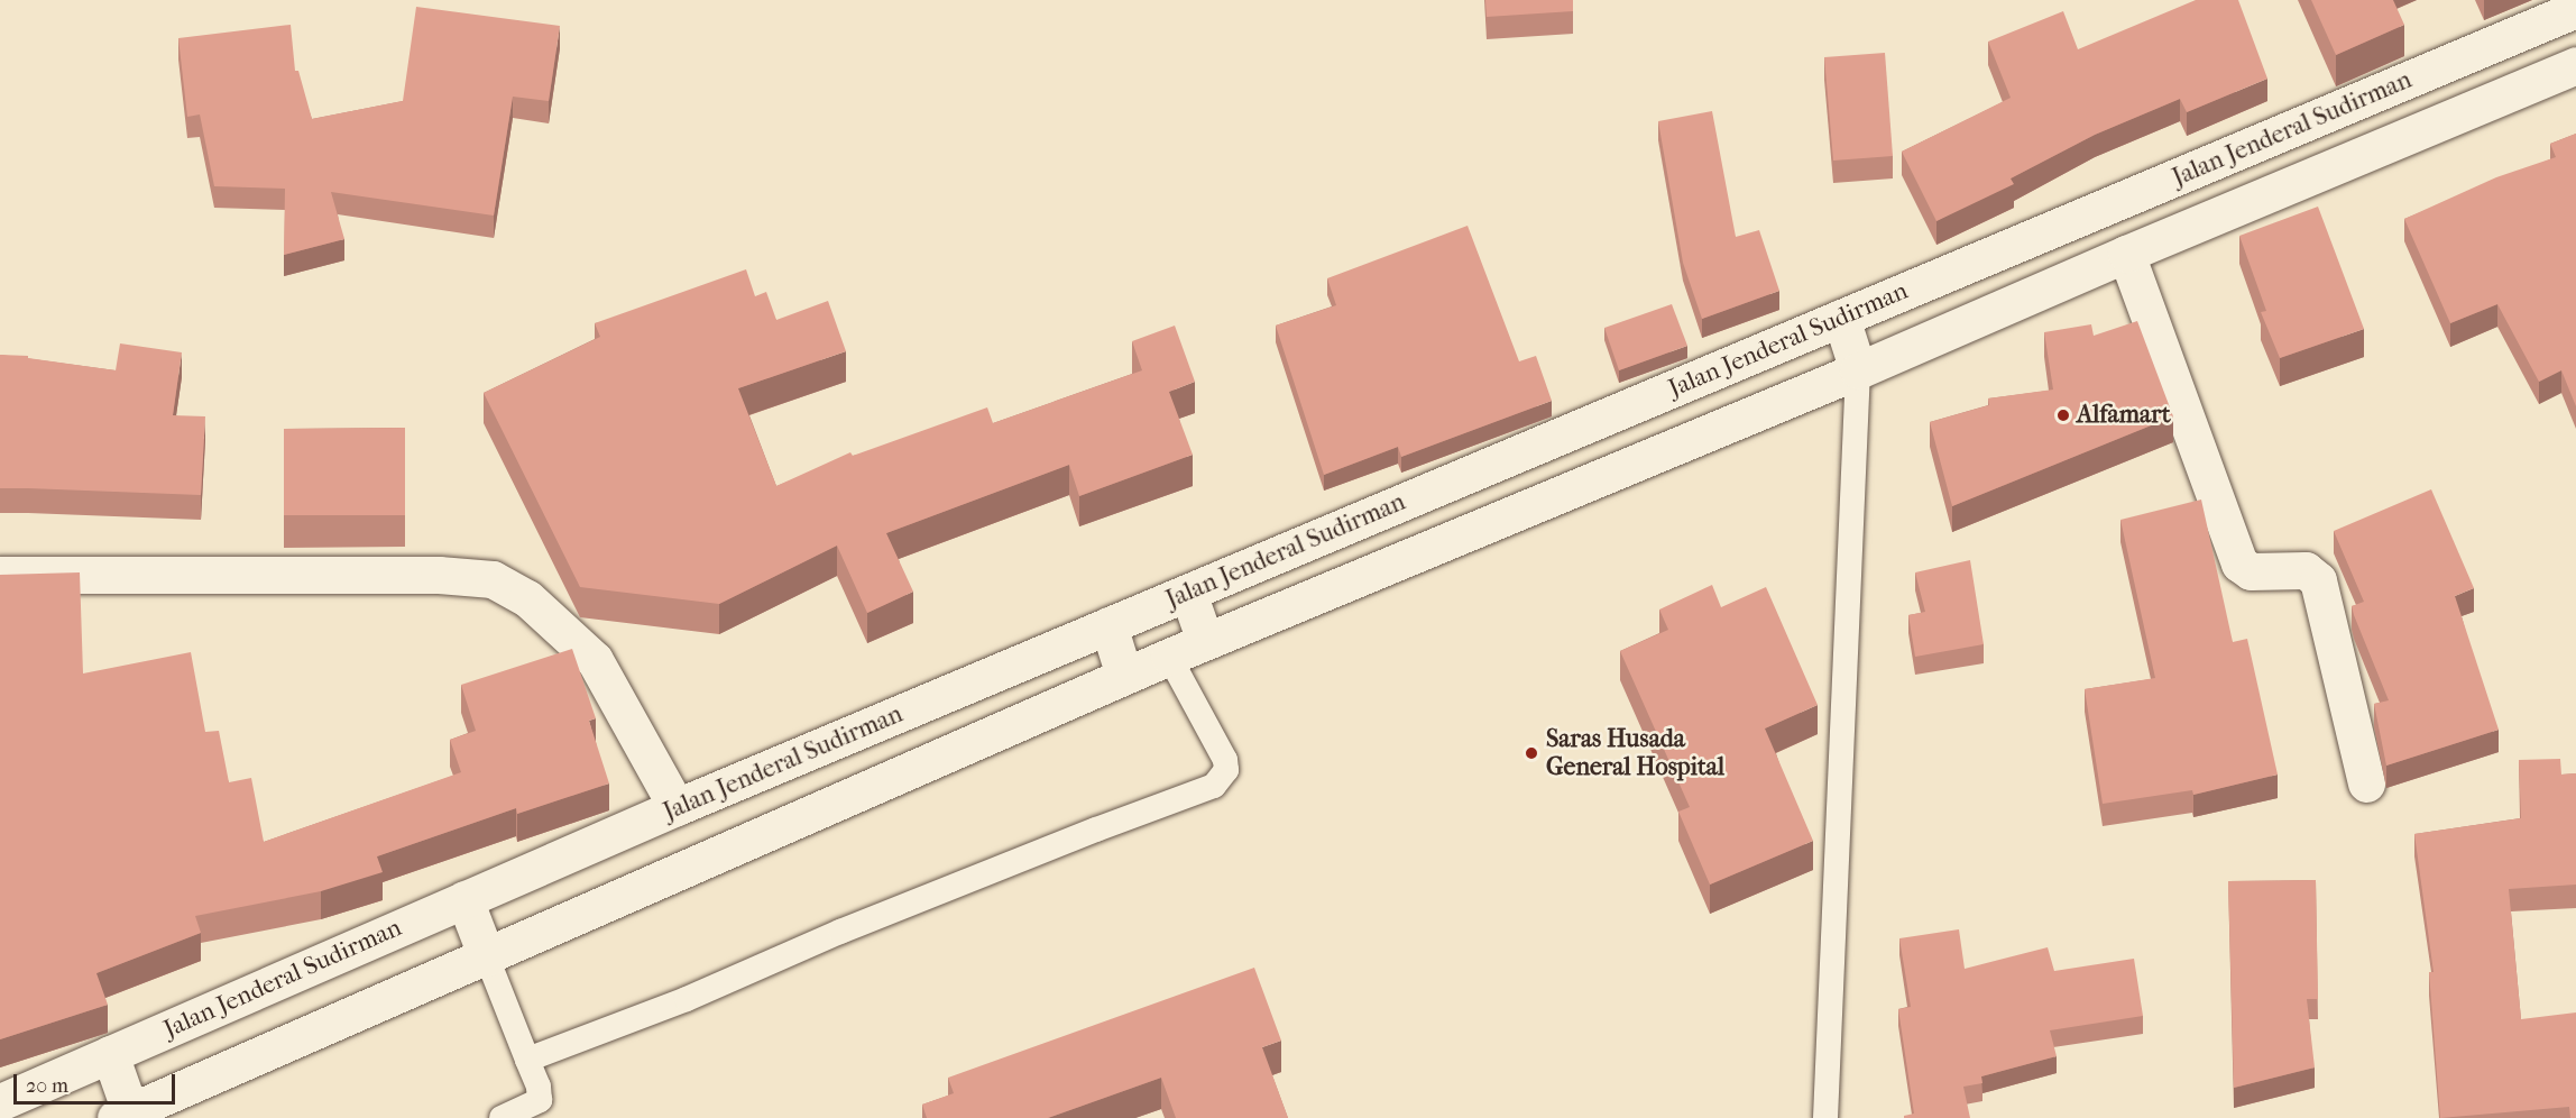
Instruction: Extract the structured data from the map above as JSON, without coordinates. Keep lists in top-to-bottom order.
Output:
{
  "streets": {
    "main road": ["Jalan Jenderal Sudirman"]
  },
  "places": ["Alfamart", "Saras Husada General Hospital"],
  "scale_bar": "20 m"
}
